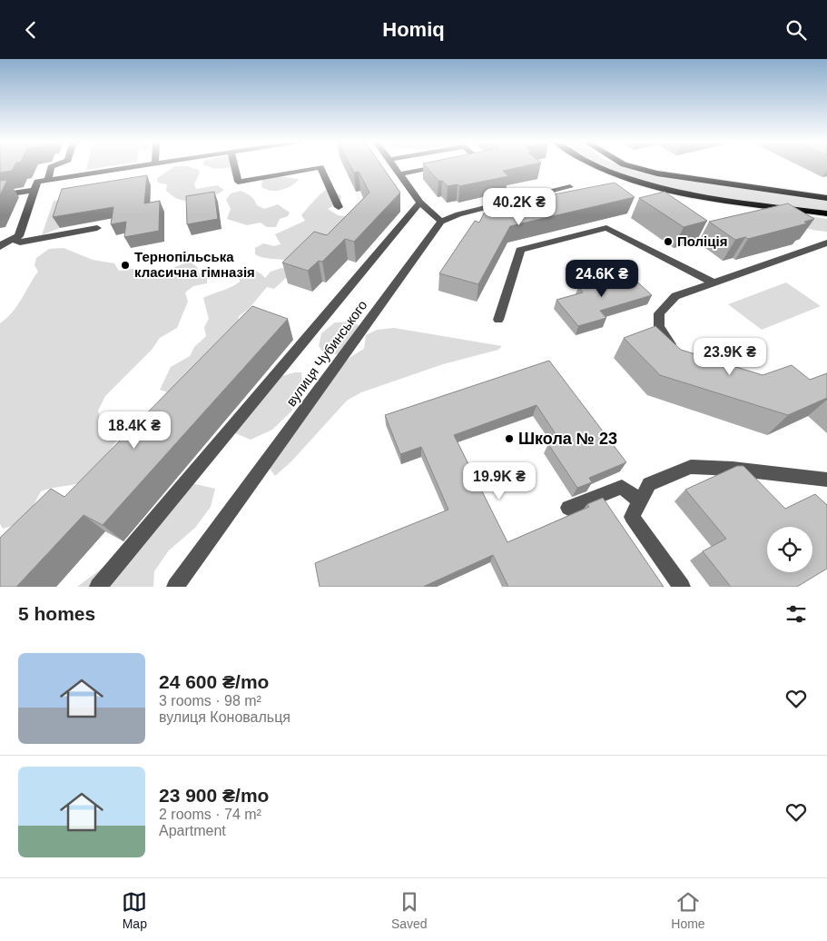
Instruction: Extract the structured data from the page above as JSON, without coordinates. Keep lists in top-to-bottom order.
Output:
{
  "streets": {
    "street": ["вулиця Чубинського"]
  },
  "places": ["Поліція", "Тернопільська класична гімназія", "Школа № 23"],
  "page": {
    "header": "Homiq",
    "price": [
      "40.2K ₴",
      "24.6K ₴",
      "23.9K ₴",
      "18.4K ₴",
      "19.9K ₴"
    ],
    "heading": "5 homes",
    "list": [
      {
        "name": "24 600 ₴/mo",
        "note": "3 rooms · 98 m² · вулиця Коновальця"
      },
      {
        "name": "23 900 ₴/mo",
        "note": "2 rooms · 74 m² · Apartment"
      }
    ],
    "tabs": ["Map", "Saved", "Home"]
  }
}
